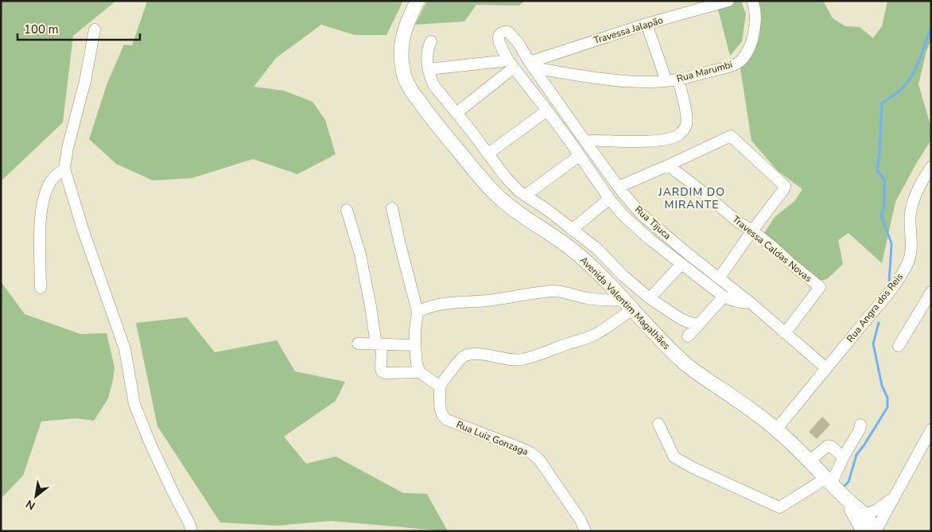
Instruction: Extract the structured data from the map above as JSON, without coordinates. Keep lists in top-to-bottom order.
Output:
{
  "streets": {
    "main road": ["Avenida Valentim Magalhães"],
    "street": [
      "Travessa Jalapão",
      "Rua Marumbi",
      "Rua Tijuca",
      "Travessa Caldas Novas",
      "Rua Angra dos Reis",
      "Rua Luiz Gonzaga"
    ]
  },
  "crossings": [
    ["Travessa Jalapão", "Rua Marumbi"],
    ["Travessa Jalapão", "Rua Tijuca"],
    ["Rua Marumbi", "Rua Tijuca"],
    ["Rua Tijuca", "Travessa Caldas Novas"],
    ["Rua Tijuca", "Rua Angra dos Reis"],
    ["Avenida Valentim Magalhães", "Rua Angra dos Reis"]
  ],
  "districts": ["JARDIM DO MIRANTE"],
  "scale_bar": "100 m",
  "north": "bottom left"
}
